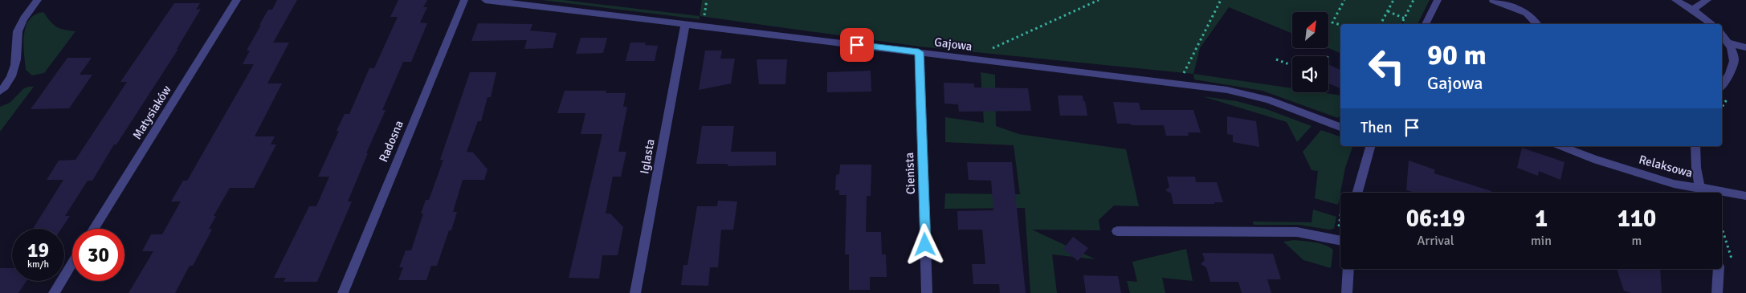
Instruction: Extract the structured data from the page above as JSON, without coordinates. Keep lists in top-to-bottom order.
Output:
{
  "streets": {
    "street": [
      "Gajowa",
      "Matysiaków",
      "Radosna",
      "Iglasta",
      "Relaksowa",
      "Cienista"
    ]
  },
  "crossings": [
    ["Gajowa", "Iglasta"],
    ["Gajowa", "Cienista"]
  ],
  "north": "top right",
  "page": {
    "turn": ["90 m", "Gajowa"],
    "then": "Then",
    "eta": [
      "06:19",
      "Arrival",
      "1",
      "min",
      "110",
      "m"
    ],
    "speed": "19 km/h",
    "limit": "30"
  }
}
